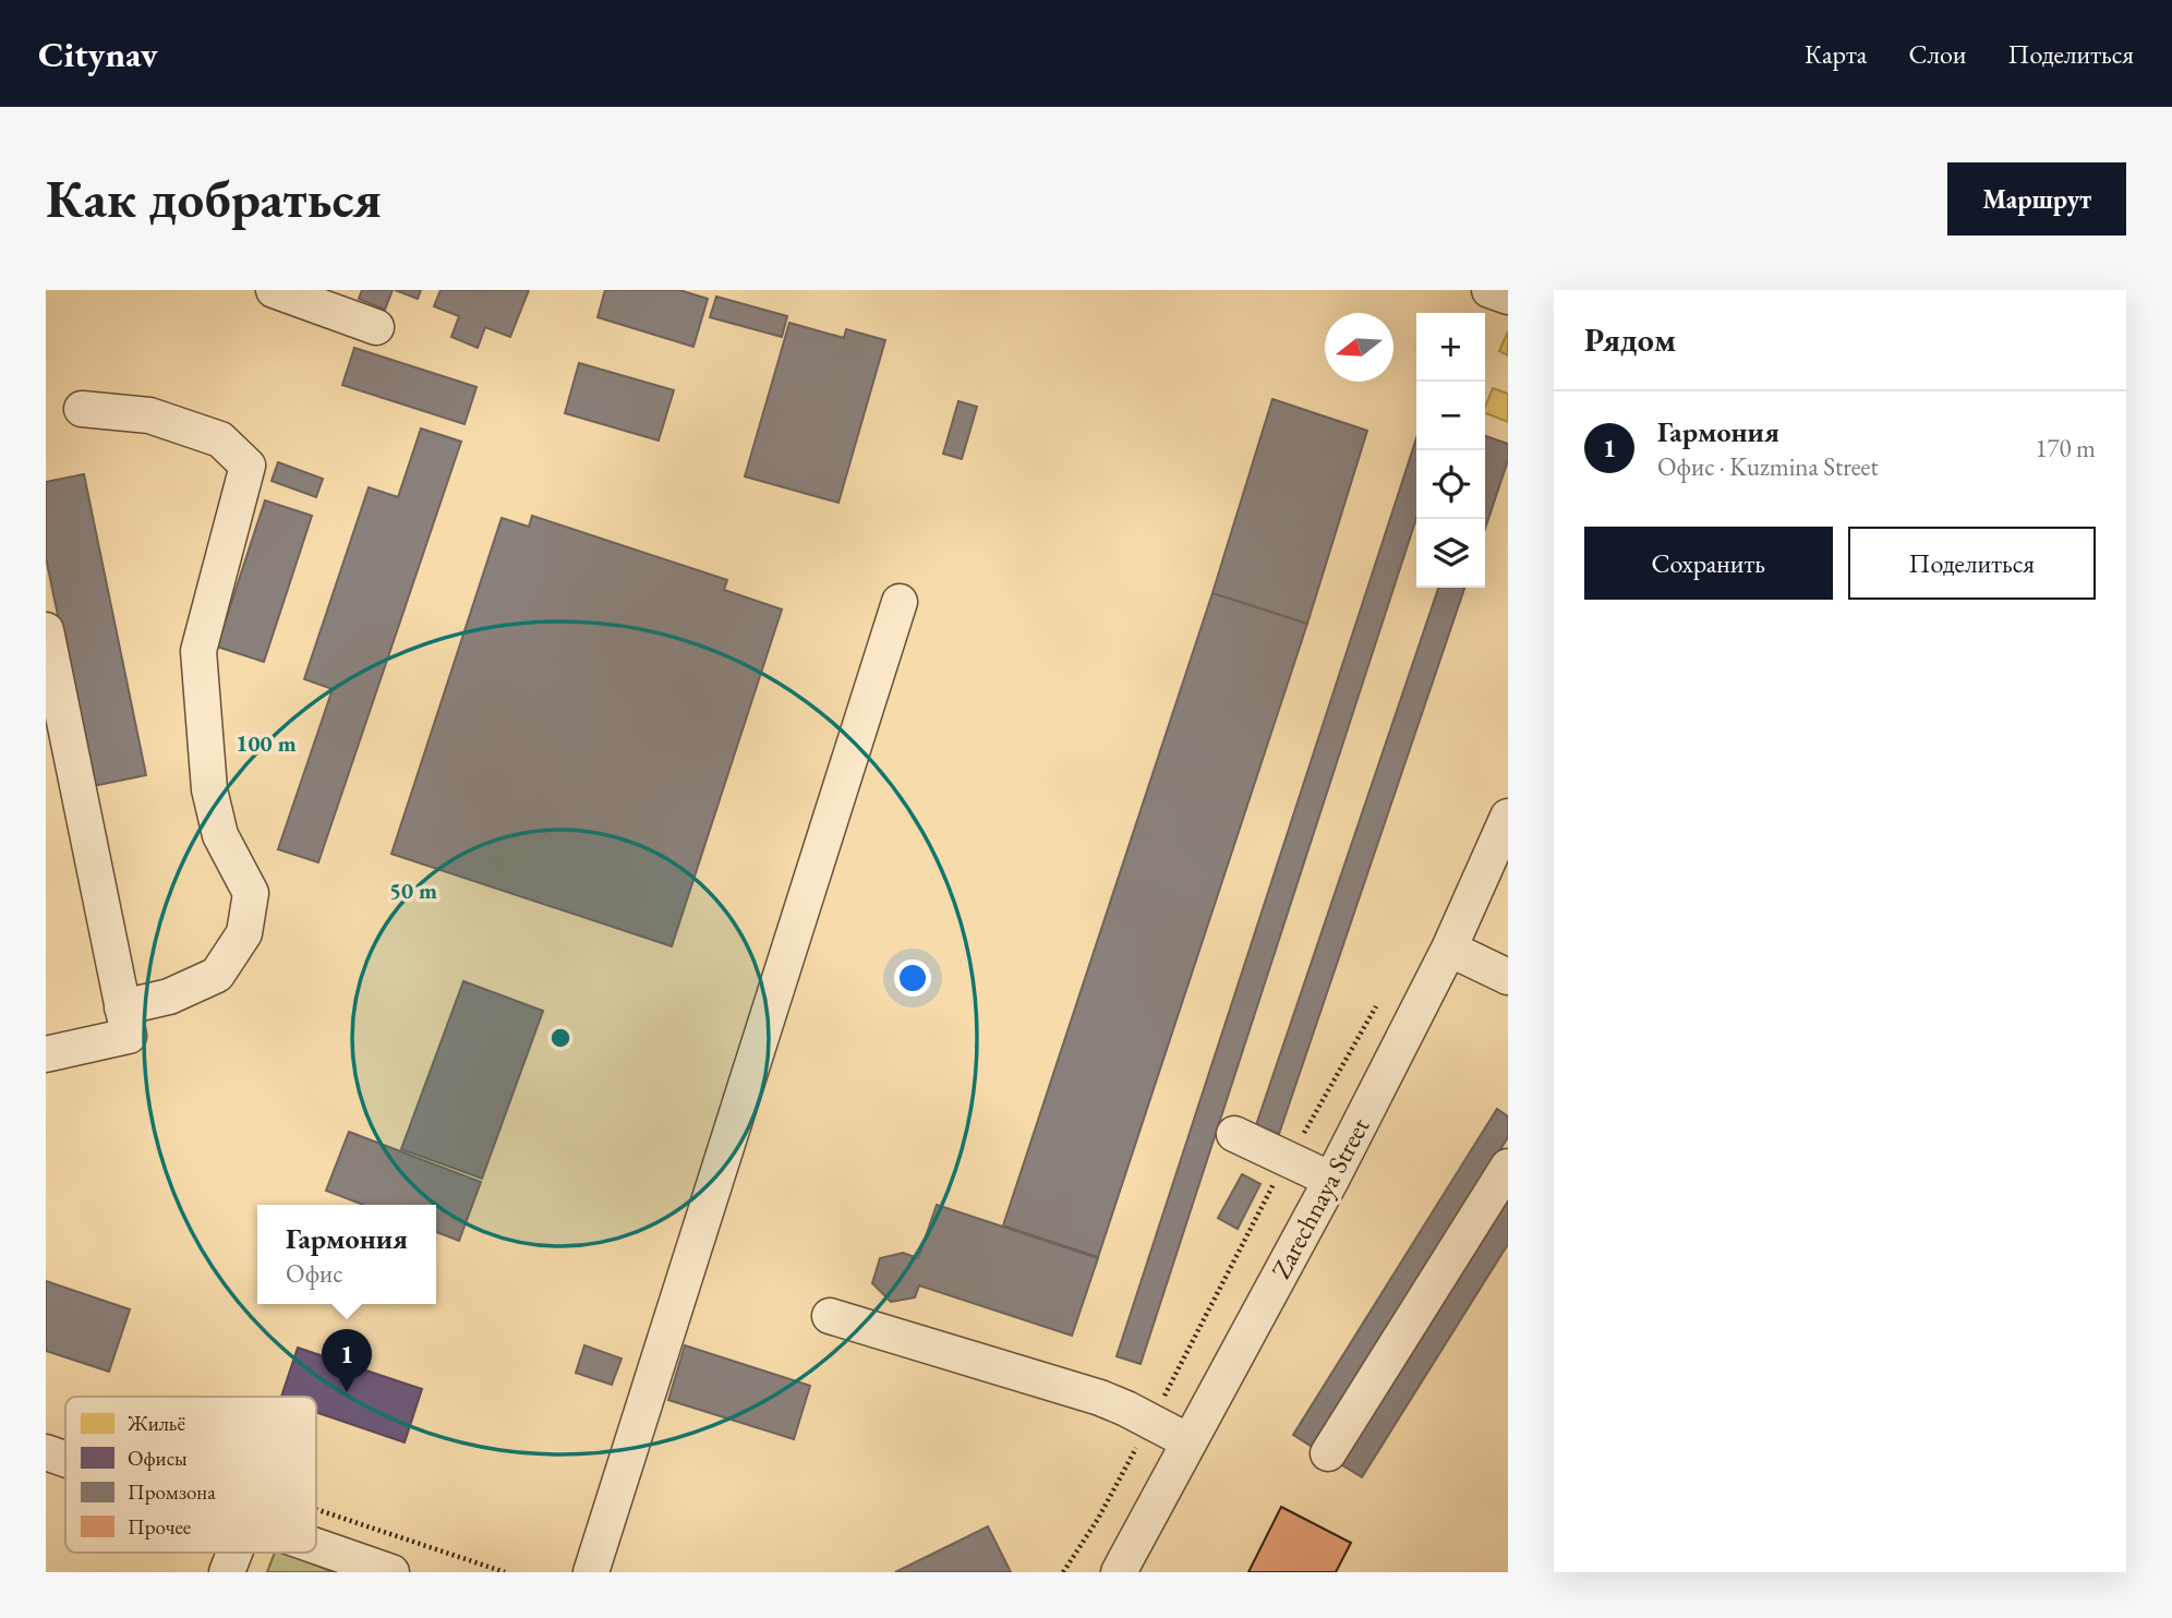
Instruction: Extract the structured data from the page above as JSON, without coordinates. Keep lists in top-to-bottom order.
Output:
{
  "streets": {
    "street": ["Zarechnaya Street"]
  },
  "legend": [
    "Жильё",
    "Офисы",
    "Промзона",
    "Прочее"
  ],
  "north": "left",
  "page": {
    "header": "Citynav",
    "nav": ["Карта", "Слои", "Поделиться"],
    "buttons": [
      "Маршрут",
      ["Сохранить", "Поделиться"]
    ],
    "title": "Как добраться",
    "heading": "Рядом",
    "map_buttons": ["+", "−"],
    "list": [
      {
        "mark": "1",
        "name": "Гармония",
        "note": "Офис · Kuzmina Street",
        "value": "170 m"
      }
    ],
    "popup": ["Гармония", "Офис"],
    "pins": "1"
  },
  "rings": ["100 m", "50 m"]
}
